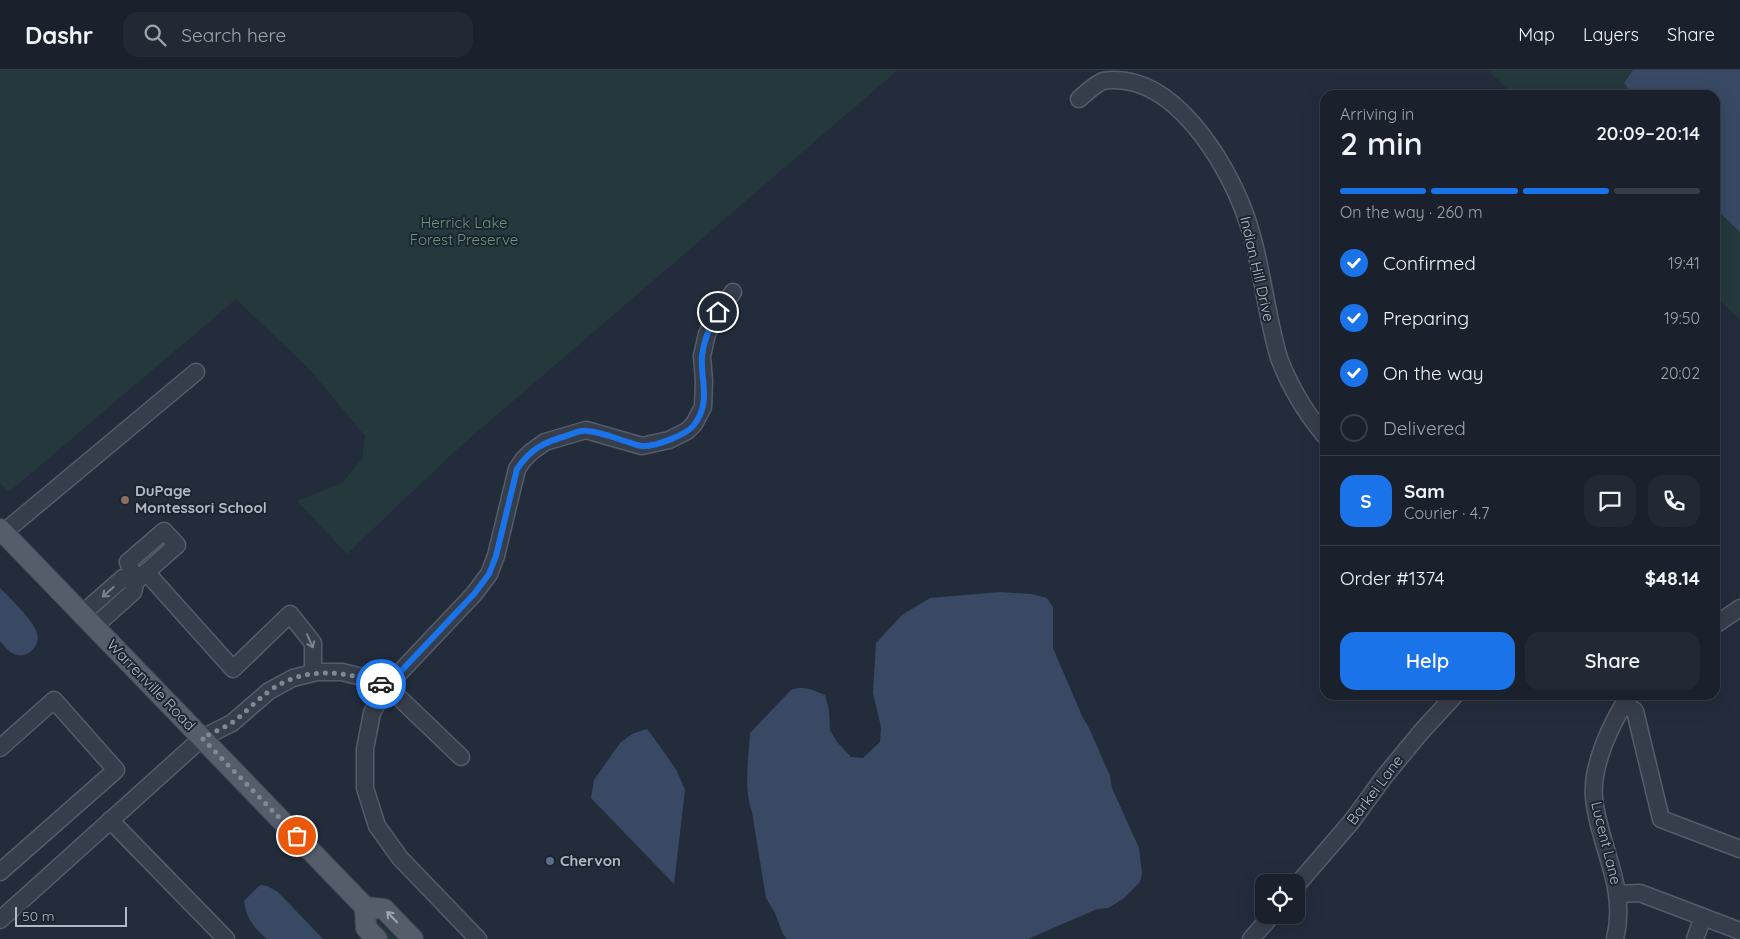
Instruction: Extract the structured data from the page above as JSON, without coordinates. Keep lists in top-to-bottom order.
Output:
{
  "streets": {
    "main road": ["Warrenville Road"],
    "street": ["Indian Hill Drive", "Barkei Lane", "Lucent Lane"]
  },
  "parks": ["Herrick Lake Forest Preserve"],
  "places": ["DuPage Montessori School", "Chervon"],
  "scale_bar": "50 m",
  "page": {
    "header": "Dashr",
    "search": "Search here",
    "nav": ["Map", "Layers", "Share"],
    "heading": ["2 min", "Arriving in", "20:09–20:14"],
    "panel": [
      "Sam",
      "Courier · 4.7",
      "Order #1374",
      "$48.14"
    ],
    "bar": "On the way · 260 m",
    "list": [
      ["Confirmed", "19:41"],
      ["Preparing", "19:50"],
      ["On the way", "20:02"],
      "Delivered"
    ],
    "round": "S",
    "buttons": ["Help", "Share"],
    "scale": "50 m"
  }
}
